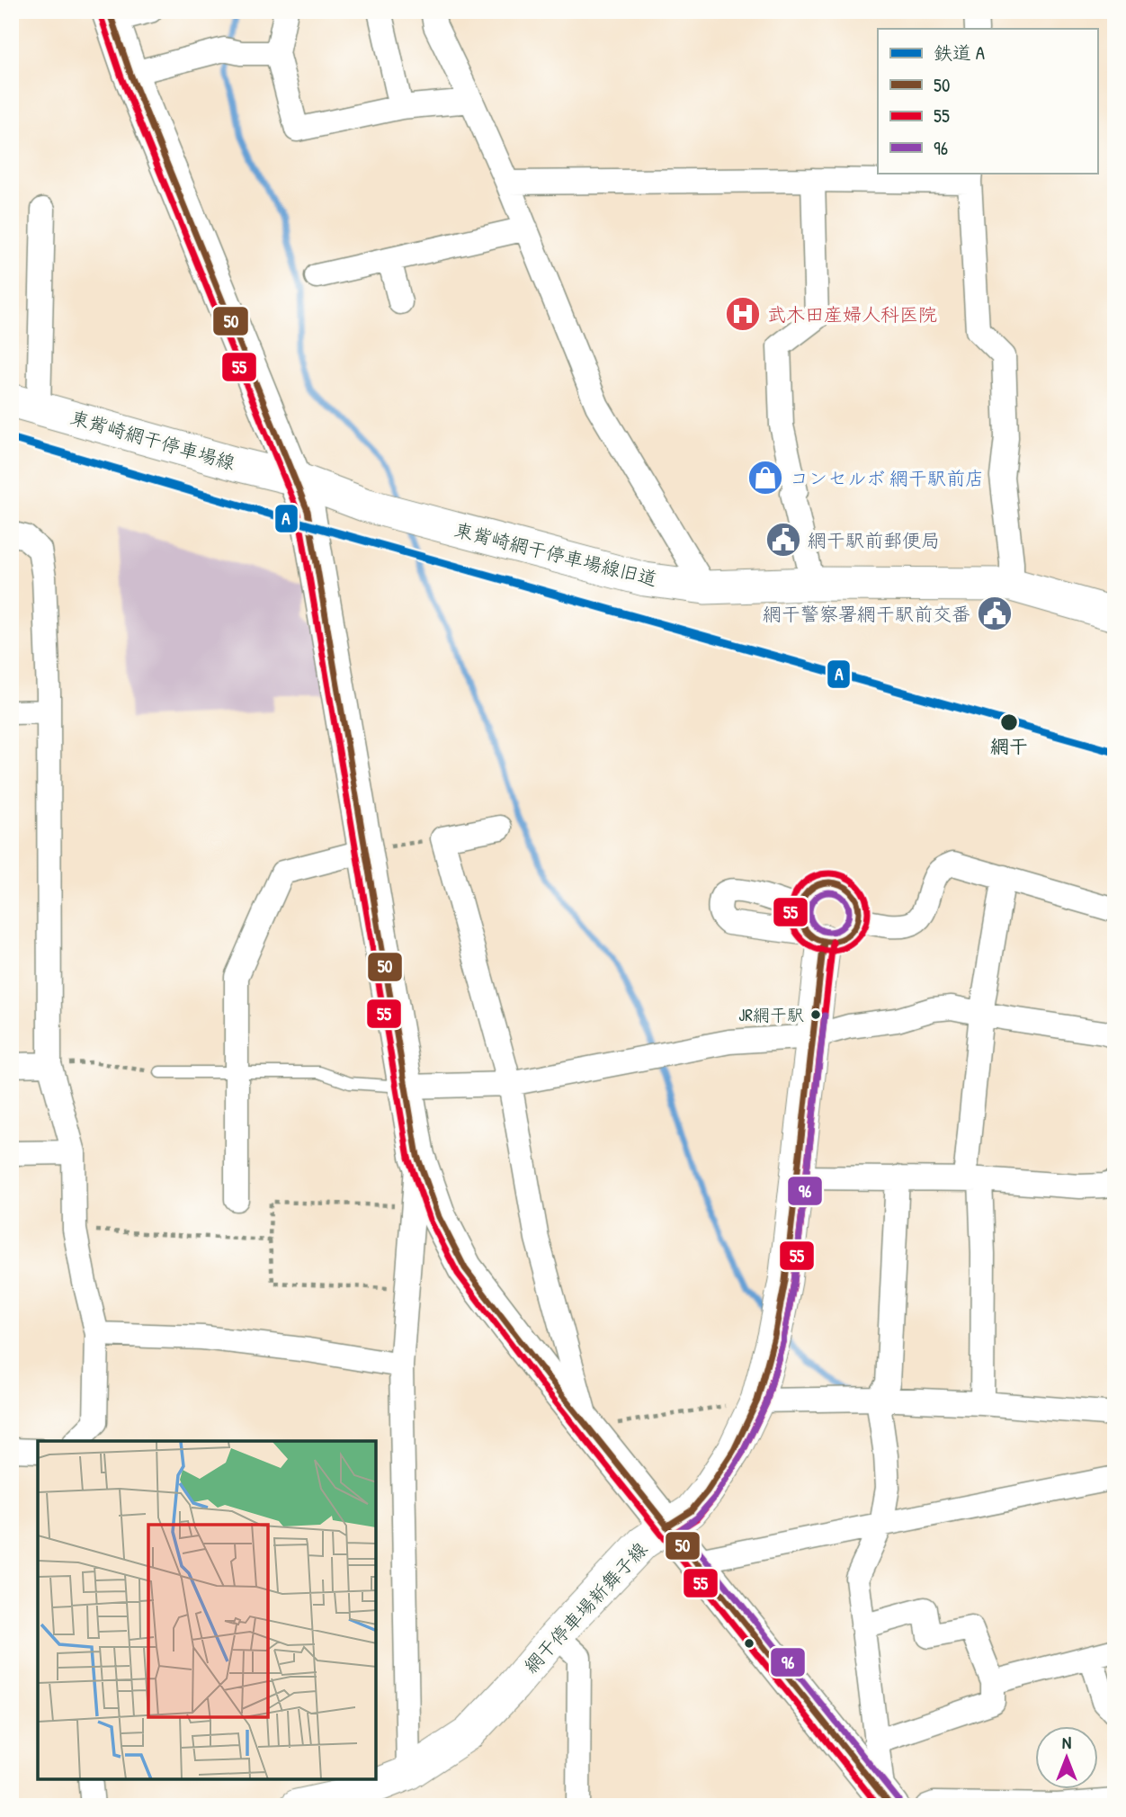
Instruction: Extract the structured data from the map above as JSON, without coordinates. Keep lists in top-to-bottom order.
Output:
{
  "streets": {
    "main road": ["東觜崎網干停車場線", "東觜崎網干停車場線旧道", "網干停車場新舞子線"]
  },
  "crossings": [
    ["東觜崎網干停車場線", "東觜崎網干停車場線旧道"]
  ],
  "places": {
    "hospital": ["武木田産婦人科医院"],
    "shop": ["コンセルボ 網干駅前店"],
    "public building": ["網干駅前郵便局", "網干警察署網干駅前交番"],
    "other": ["網干", "JR網干駅"]
  },
  "lines": [
    "transit line 50",
    "transit line 55",
    "rail line A",
    "transit line 96"
  ],
  "legend": [
    "鉄道 A",
    "50",
    "55",
    "96"
  ],
  "north": "top"
}
